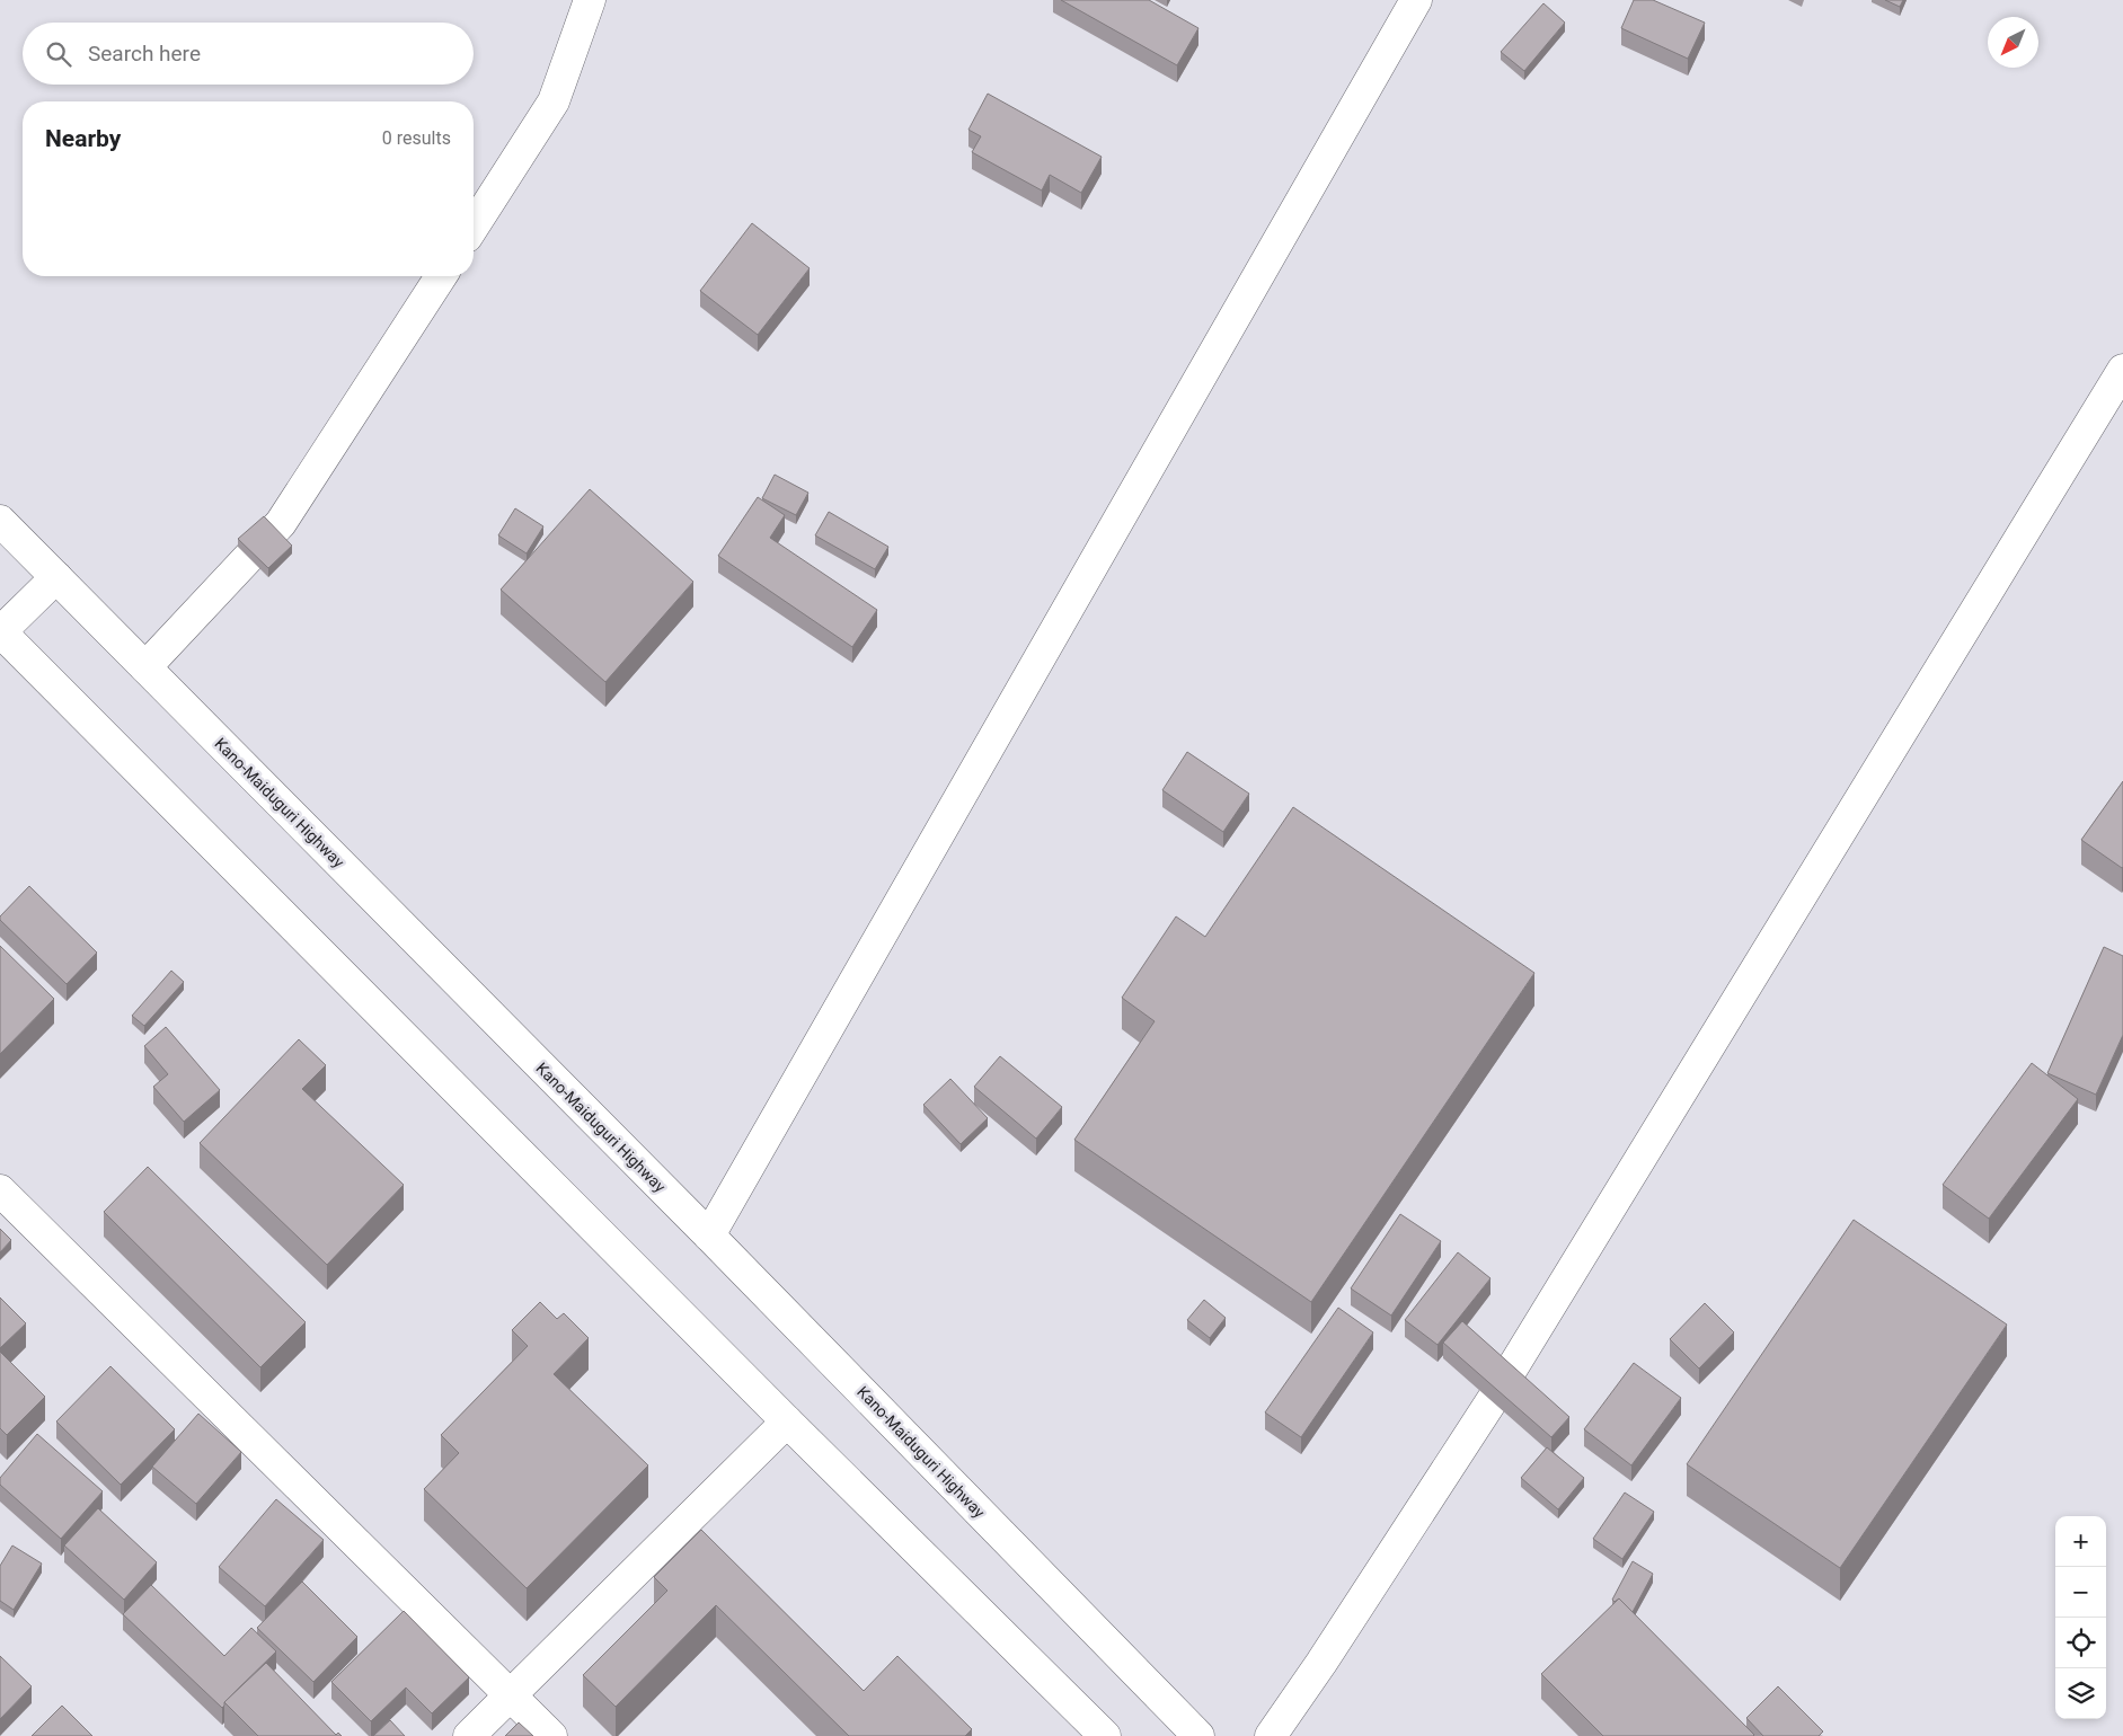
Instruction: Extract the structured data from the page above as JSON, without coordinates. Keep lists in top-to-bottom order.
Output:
{
  "streets": {
    "main road": ["Kano-Maiduguri Highway"]
  },
  "north": "bottom left",
  "page": {
    "search": "Search here",
    "heading": ["Nearby", "0 results"],
    "map_buttons": ["+", "−"]
  }
}
